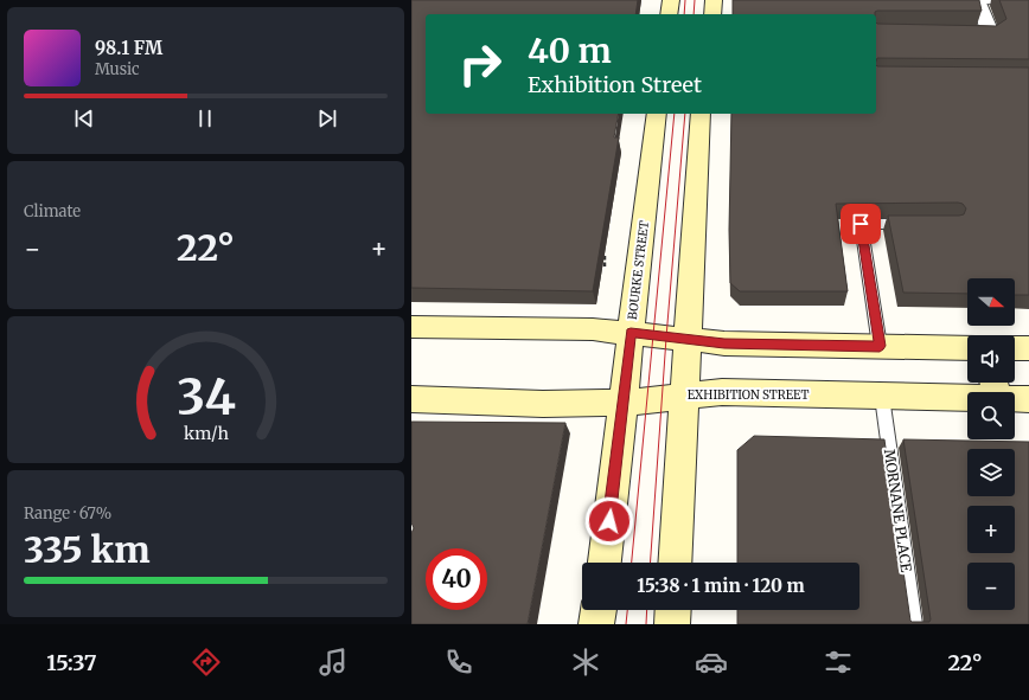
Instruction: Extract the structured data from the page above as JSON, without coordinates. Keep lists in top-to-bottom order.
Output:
{
  "streets": {
    "street": ["BOURKE STREET", "EXHIBITION STREET"],
    "lane": ["MORNANE PLACE"]
  },
  "crossings": [
    ["BOURKE STREET", "EXHIBITION STREET"],
    ["EXHIBITION STREET", "MORNANE PLACE"]
  ],
  "north": "right",
  "page": {
    "turn": ["40 m", "Exhibition Street"],
    "song": ["98.1 FM", "Music"],
    "tile": [
      "Climate",
      ["Range · 67%", "335 km"]
    ],
    "heat": ["−", "22°", "+"],
    "map_buttons": ["+", "−"],
    "limit": "40",
    "trip": "15:38 · 1 min · 120 m",
    "tabs": ["15:37", "22°"],
    "gauge": ["34", "km/h"]
  }
}
